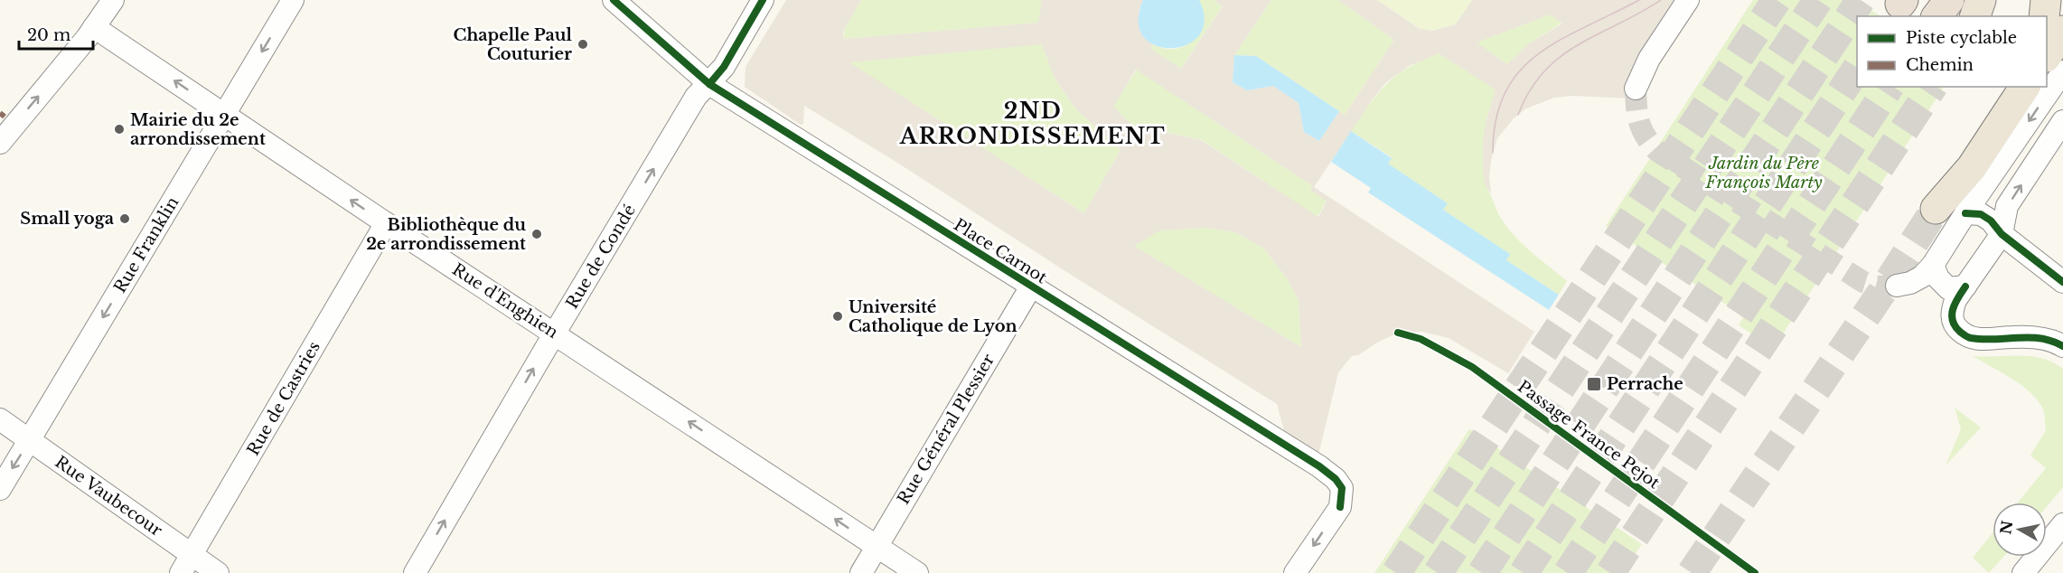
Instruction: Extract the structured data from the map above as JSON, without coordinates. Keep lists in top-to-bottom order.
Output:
{
  "streets": {
    "street": [
      "Rue Franklin",
      "Place Carnot",
      "Rue de Condé",
      "Rue d'Enghien",
      "Rue de Castries",
      "Rue Général Plessier",
      "Rue Vaubecour"
    ],
    "cycle path": ["Passage France Pejot"]
  },
  "crossings": [
    ["Rue Franklin", "Rue d'Enghien"],
    ["Rue Franklin", "Rue Vaubecour"],
    ["Place Carnot", "Rue de Condé"],
    ["Place Carnot", "Rue Général Plessier"],
    ["Rue de Condé", "Rue d'Enghien"],
    ["Rue d'Enghien", "Rue de Castries"],
    ["Rue d'Enghien", "Rue Général Plessier"],
    ["Rue de Castries", "Rue Vaubecour"]
  ],
  "one_way": ["Place Carnot", "Rue de Condé", "Rue d'Enghien"],
  "districts": ["2ND ARRONDISSEMENT"],
  "parks": ["Jardin du Père François Marty"],
  "places": {
    "other": [
      "Chapelle Paul Couturier",
      "Mairie du 2e arrondissement",
      "Small yoga",
      "Bibliothèque du 2e arrondissement",
      "Université Catholique de Lyon"
    ],
    "transit": ["Perrache"]
  },
  "legend": ["Piste cyclable", "Chemin"],
  "scale_bar": "20 m",
  "north": "left"
}
